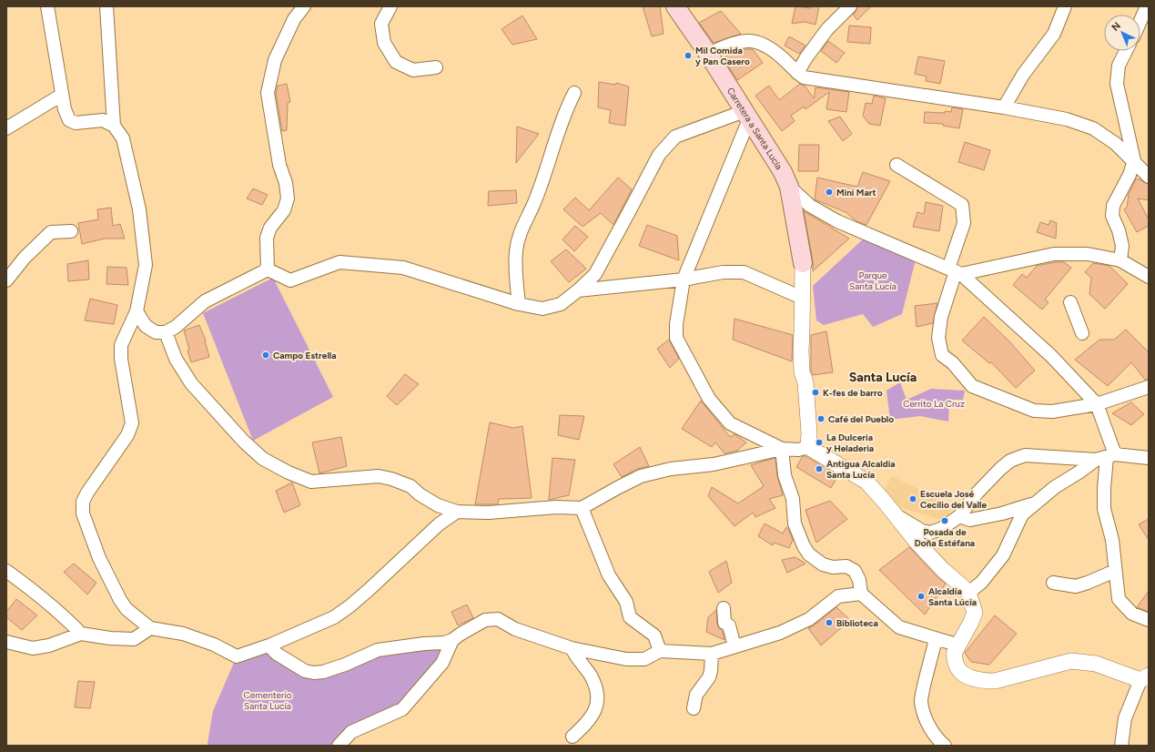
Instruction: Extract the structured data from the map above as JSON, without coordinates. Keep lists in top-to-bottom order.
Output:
{
  "streets": {
    "main road": ["Carretera a Santa Lucía"]
  },
  "districts": ["Santa Lucía"],
  "parks": ["Parque Santa Lucía", "Cerrito La Cruz", "Cementerio Santa Lucía"],
  "places": [
    "Mil Comida y Pan Casero",
    "Mini Mart",
    "Campo Estrella",
    "K-fes de barro",
    "Café del Pueblo",
    "La Dulceria y Heladeria",
    "Antigua Alcaldia Santa Lucía",
    "Escuela José Cecilio del Valle",
    "Posada de Doña Estéfana",
    "Alcaldía Santa Lúcia",
    "Biblioteca"
  ],
  "north": "top left"
}
